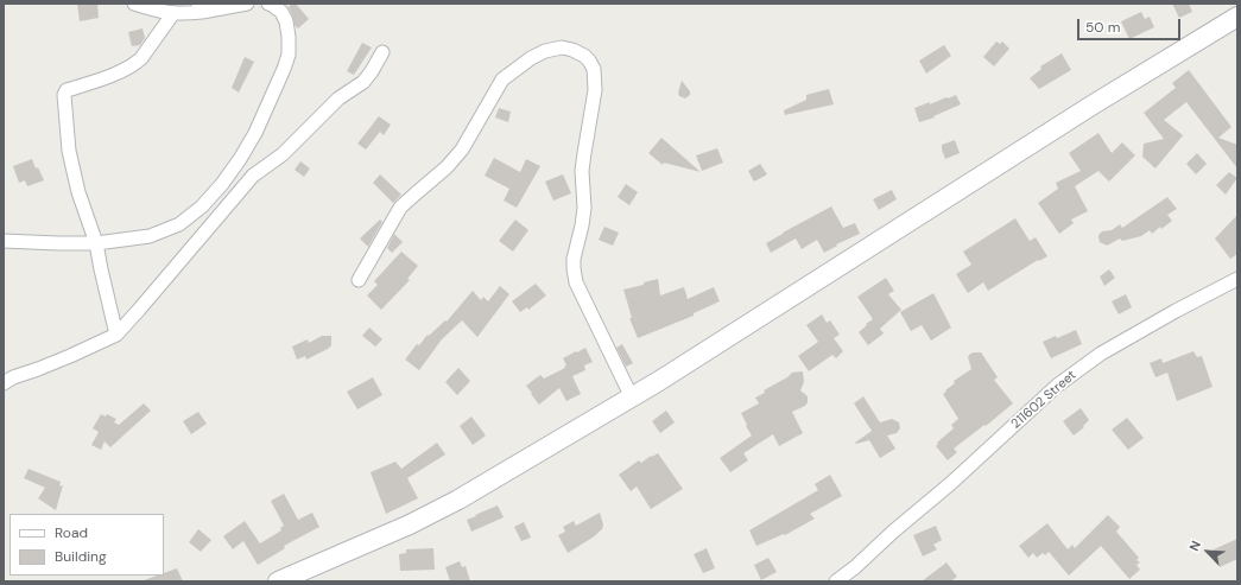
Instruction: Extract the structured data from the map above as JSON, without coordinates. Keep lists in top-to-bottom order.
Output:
{
  "streets": {
    "street": ["211602 Street"]
  },
  "legend": ["Road", "Building"],
  "scale_bar": "50 m",
  "north": "top left"
}
